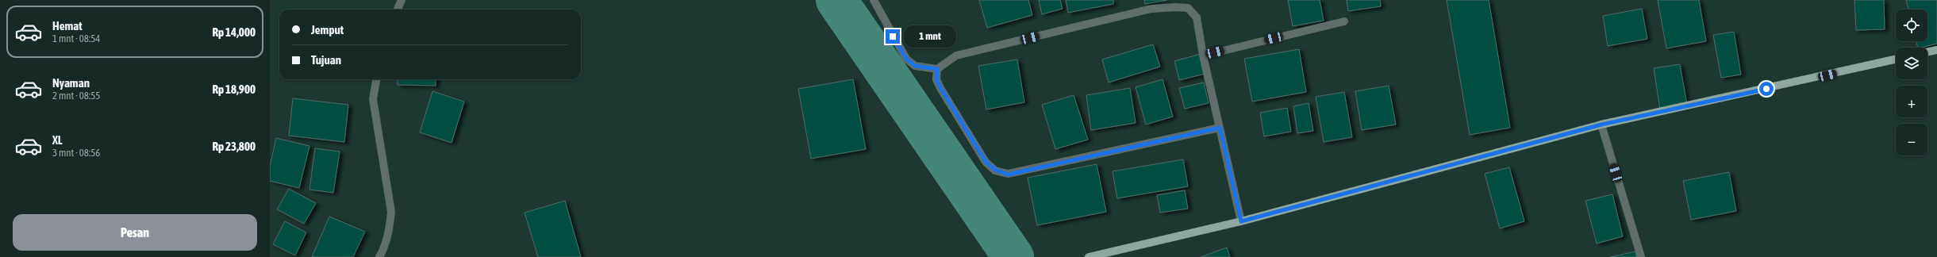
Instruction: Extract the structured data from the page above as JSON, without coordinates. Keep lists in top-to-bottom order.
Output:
{
  "page": {
    "list": [
      {
        "name": "Hemat",
        "note": "1 mnt · 08:54",
        "value": "Rp 14,000"
      },
      {
        "name": "Nyaman",
        "note": "2 mnt · 08:55",
        "value": "Rp 18,900"
      },
      {
        "name": "XL",
        "note": "3 mnt · 08:56",
        "value": "Rp 23,800"
      }
    ],
    "map_buttons": ["+", "−"],
    "banner": ["Jemput", "Tujuan"],
    "bubble": "1 mnt",
    "buttons": "Pesan"
  }
}
